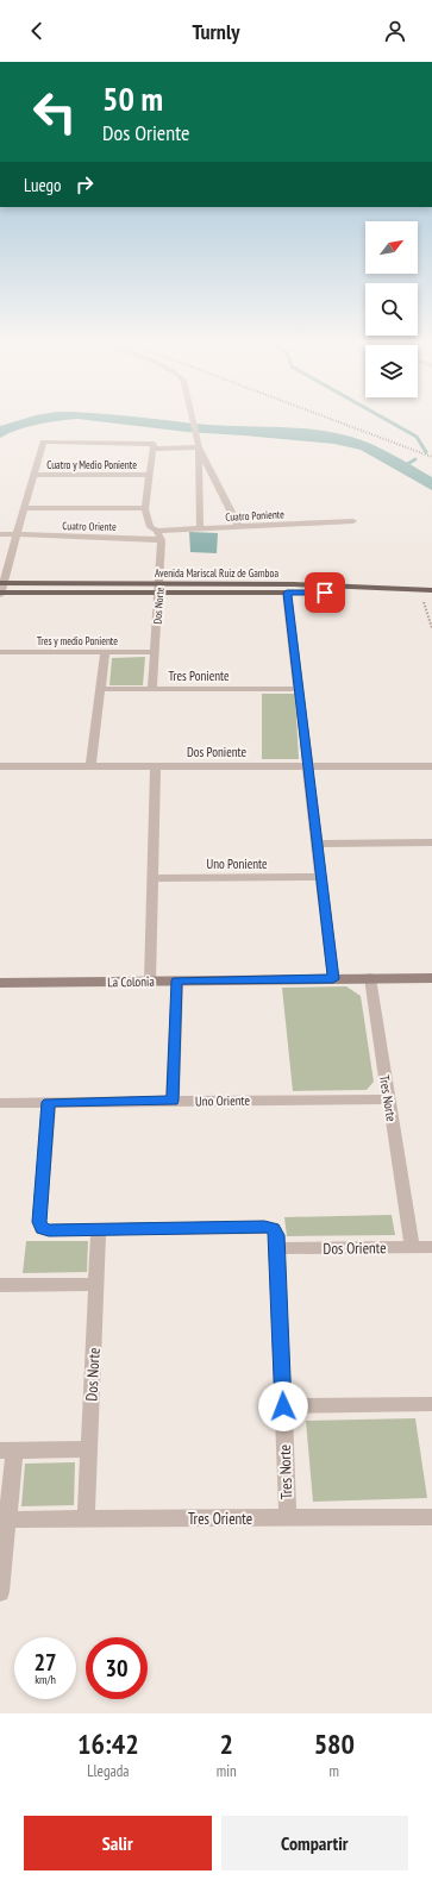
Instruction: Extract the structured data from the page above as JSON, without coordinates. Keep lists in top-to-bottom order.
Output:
{
  "streets": {
    "main road": ["Avenida Mariscal Ruiz de Gamboa"],
    "street": [
      "Cuatro y Medio Poniente",
      "Cuatro Poniente",
      "Cuatro Oriente",
      "Dos Norte",
      "Tres y medio Poniente",
      "Tres Poniente",
      "Dos Poniente",
      "Uno Poniente",
      "La Colonia",
      "Tres Norte",
      "Uno Oriente",
      "Dos Oriente",
      "Tres Oriente"
    ]
  },
  "crossings": [
    ["Cuatro Poniente", "Dos Norte"],
    ["Cuatro Oriente", "Dos Norte"],
    ["Avenida Mariscal Ruiz de Gamboa", "Dos Norte"],
    ["Dos Norte", "Tres y medio Poniente"],
    ["Dos Norte", "Tres Poniente"],
    ["Dos Norte", "Tres Norte"],
    ["Dos Norte", "Tres Oriente"],
    ["La Colonia", "Tres Norte"],
    ["Tres Norte", "Uno Oriente"],
    ["Tres Norte", "Dos Oriente"],
    ["Tres Norte", "Tres Oriente"]
  ],
  "north": "top right",
  "page": {
    "header": "Turnly",
    "turn": ["50 m", "Dos Oriente"],
    "then": "Luego",
    "speed": "27 km/h",
    "limit": "30",
    "eta": [
      "16:42",
      "Llegada",
      "2",
      "min",
      "580",
      "m"
    ],
    "buttons": ["Salir", "Compartir"]
  }
}
